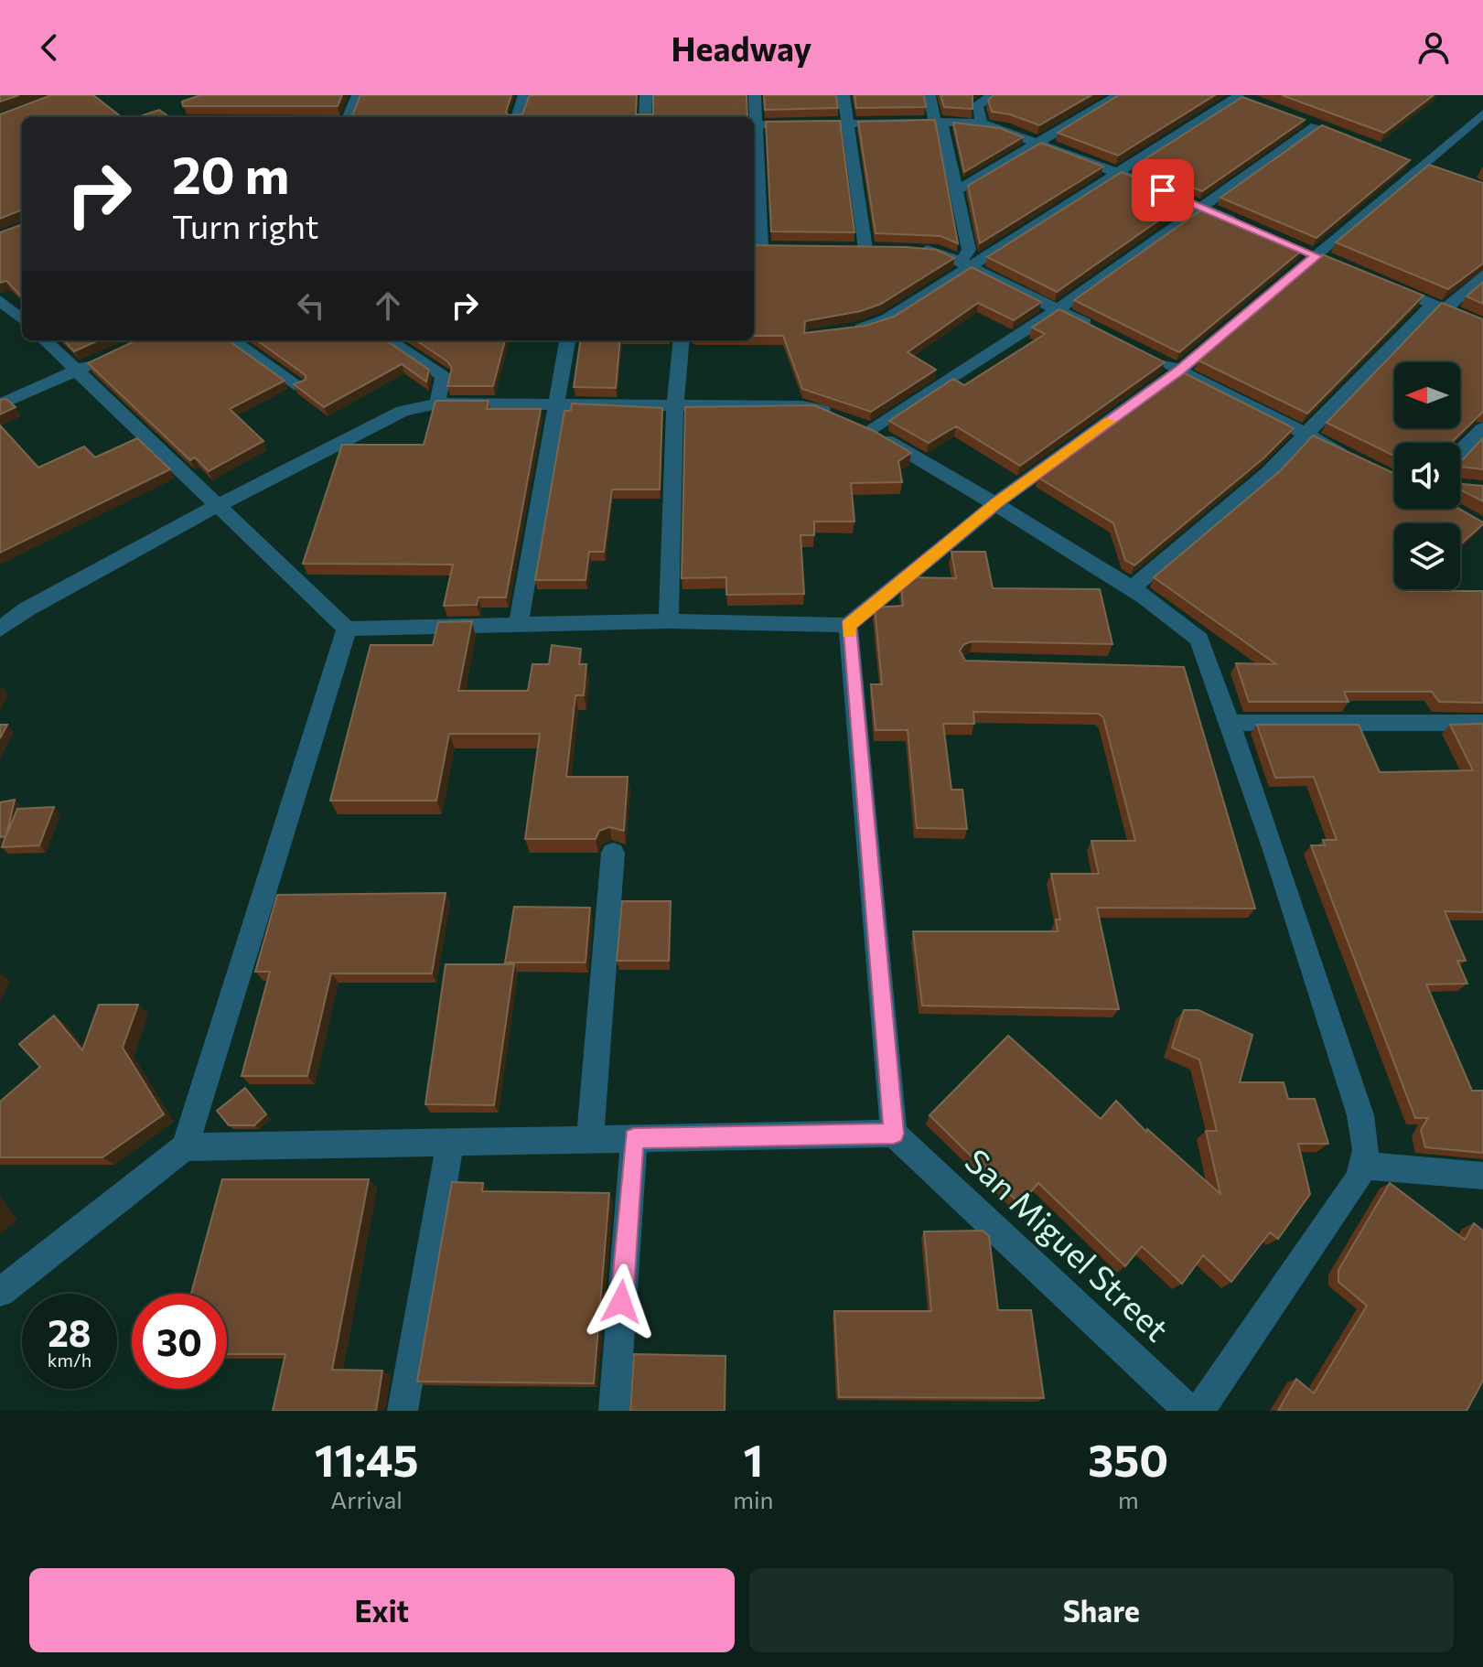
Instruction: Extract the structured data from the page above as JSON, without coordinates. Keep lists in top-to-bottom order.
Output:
{
  "streets": {
    "street": ["San Miguel Street"]
  },
  "north": "left",
  "page": {
    "header": "Headway",
    "turn": ["20 m", "Turn right"],
    "speed": "28 km/h",
    "limit": "30",
    "eta": [
      "11:45",
      "Arrival",
      "1",
      "min",
      "350",
      "m"
    ],
    "buttons": ["Exit", "Share"]
  }
}
